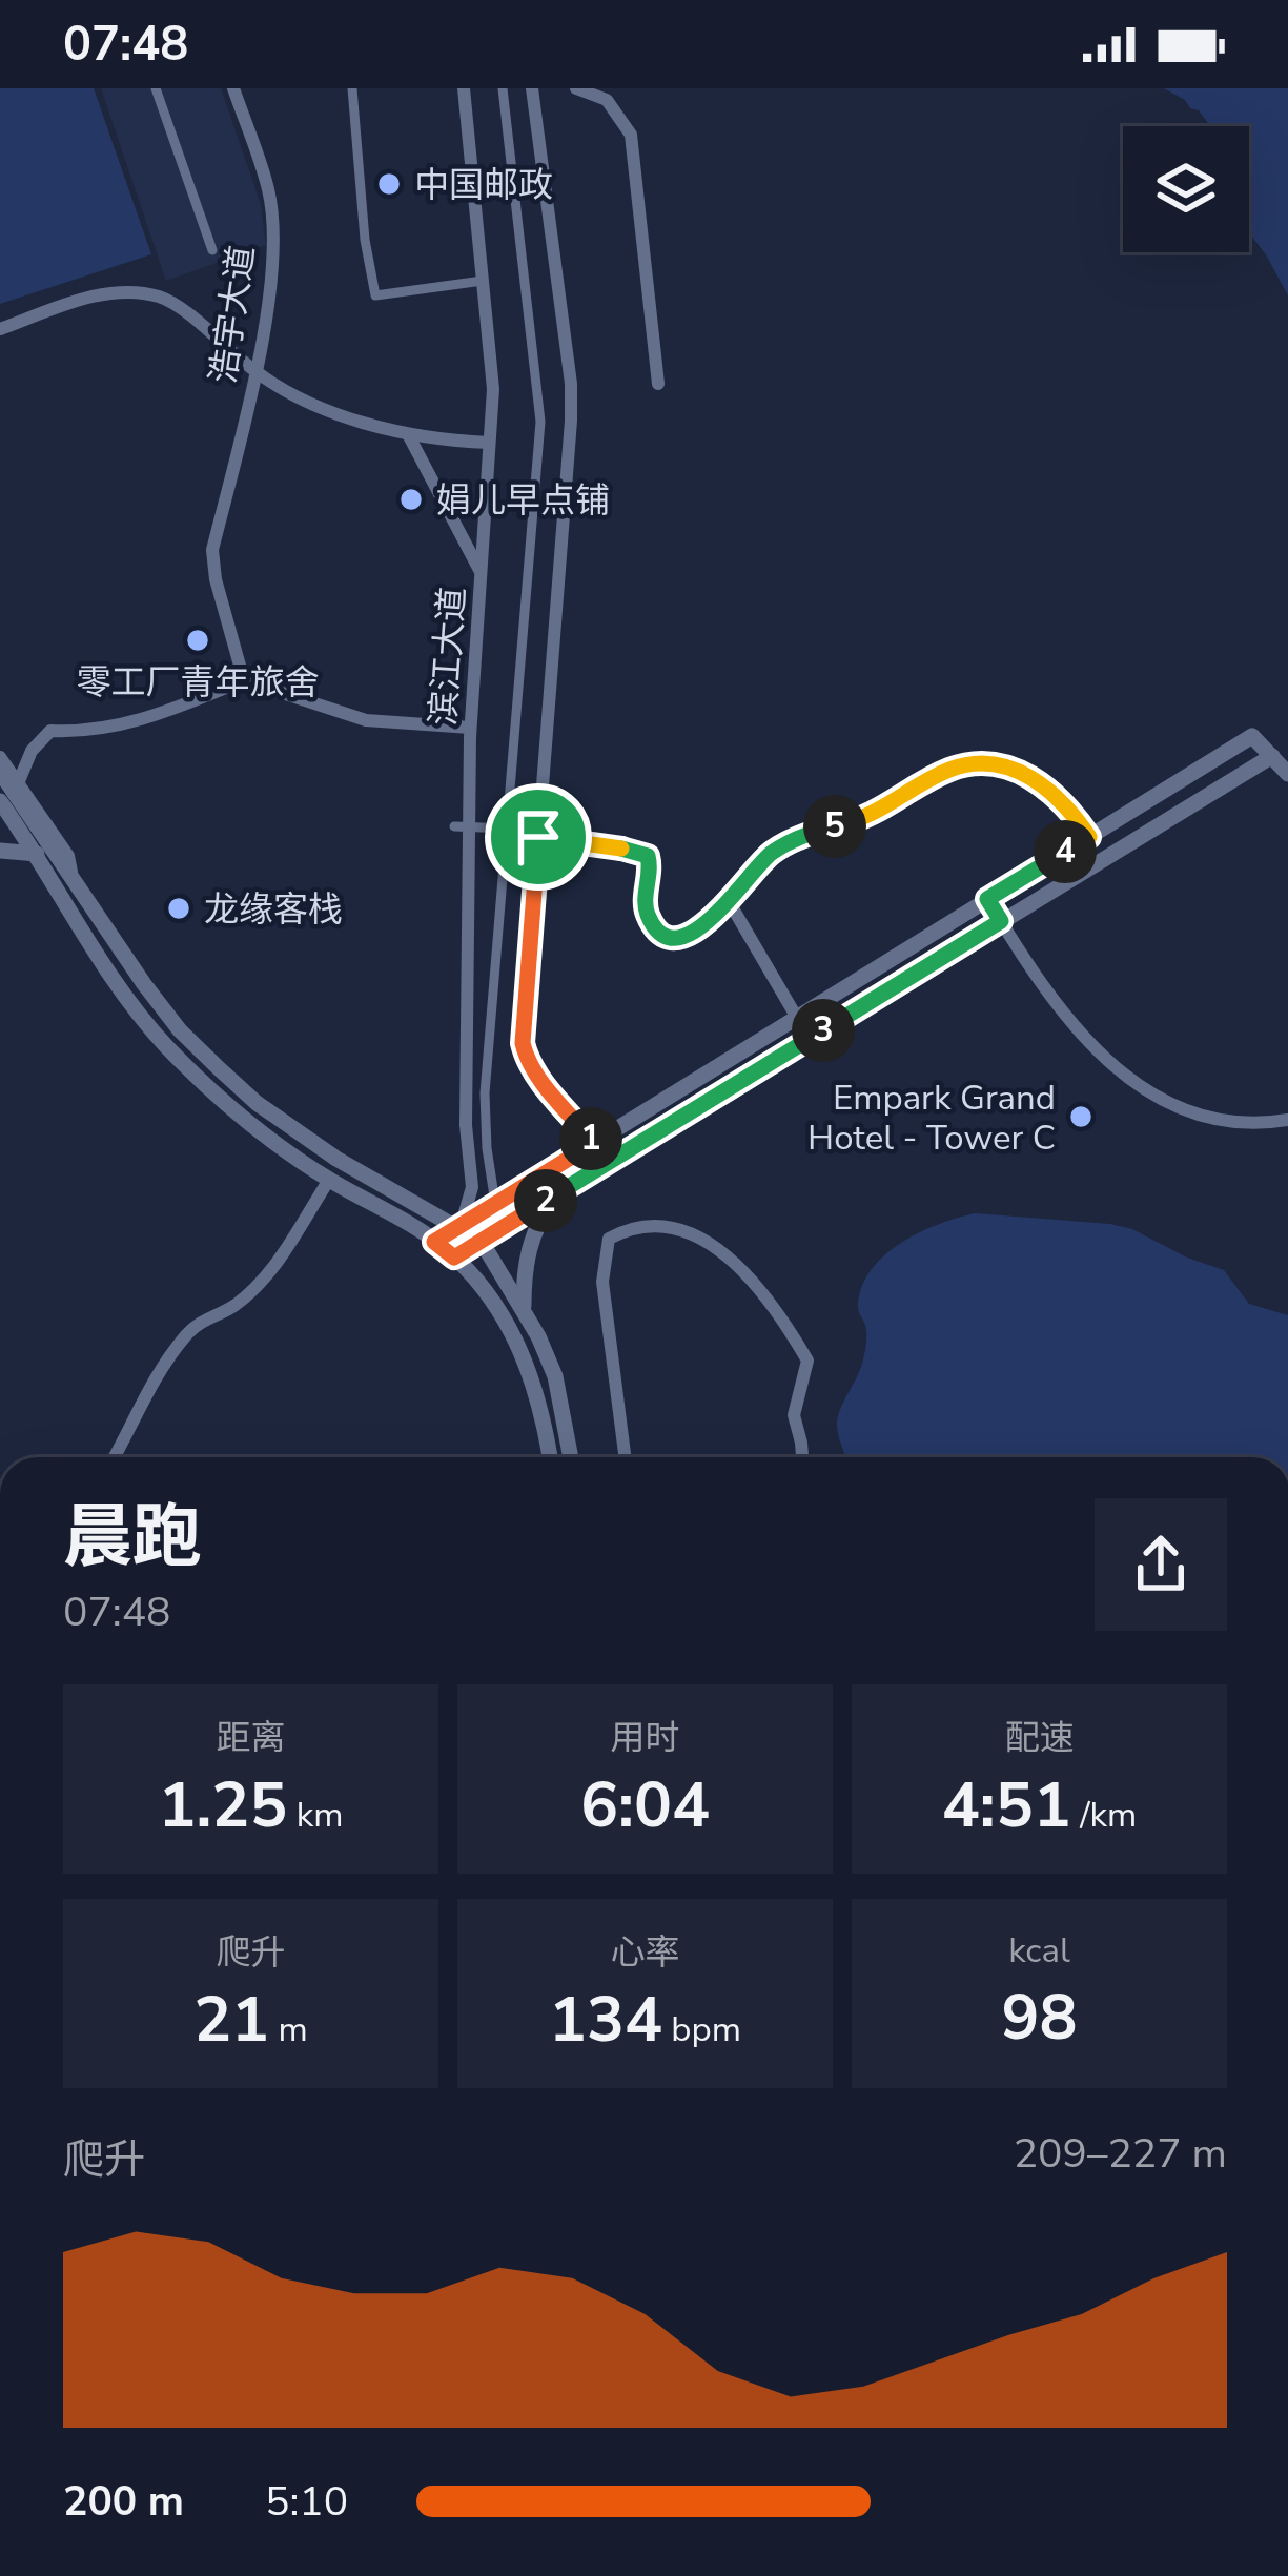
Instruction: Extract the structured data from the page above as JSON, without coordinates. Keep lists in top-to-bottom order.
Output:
{
  "streets": {
    "street": ["浩宇大道", "滨江大道"]
  },
  "places": [
    "中国邮政",
    "娟儿早点铺",
    "零工厂青年旅舍",
    "龙缘客栈",
    "Empark Grand Hotel - Tower C"
  ],
  "page": {
    "status": "07:48",
    "pins": [
      "5",
      "4",
      "3",
      "1",
      "2"
    ],
    "heading": ["晨跑", "07:48"],
    "stats": [
      ["距离", "1.25 km"],
      ["用时", "6:04"],
      ["配速", "4:51 /km"],
      ["爬升", "21 m"],
      ["心率", "134 bpm"],
      ["kcal", "98"]
    ],
    "chart": ["爬升", "209–227 m"],
    "list": [
      {
        "name": "200 m",
        "note": "5:10"
      }
    ]
  }
}
